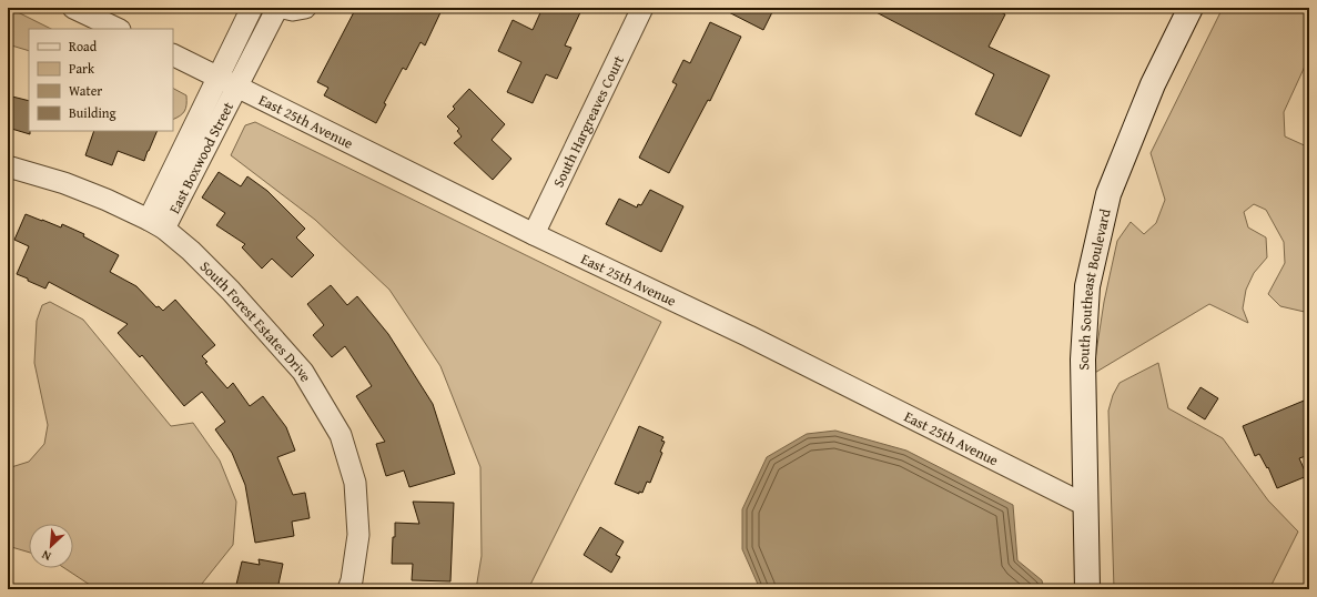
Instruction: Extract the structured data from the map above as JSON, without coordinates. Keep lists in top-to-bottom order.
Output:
{
  "streets": {
    "main road": ["South Southeast Boulevard"],
    "street": [
      "East 25th Avenue",
      "South Hargreaves Court",
      "East Boxwood Street",
      "South Forest Estates Drive"
    ]
  },
  "crossings": [
    ["East 25th Avenue", "South Hargreaves Court"],
    ["East 25th Avenue", "East Boxwood Street"],
    ["East 25th Avenue", "South Southeast Boulevard"],
    ["East Boxwood Street", "South Forest Estates Drive"]
  ],
  "legend": [
    "Road",
    "Park",
    "Water",
    "Building"
  ],
  "north": "bottom left"
}
